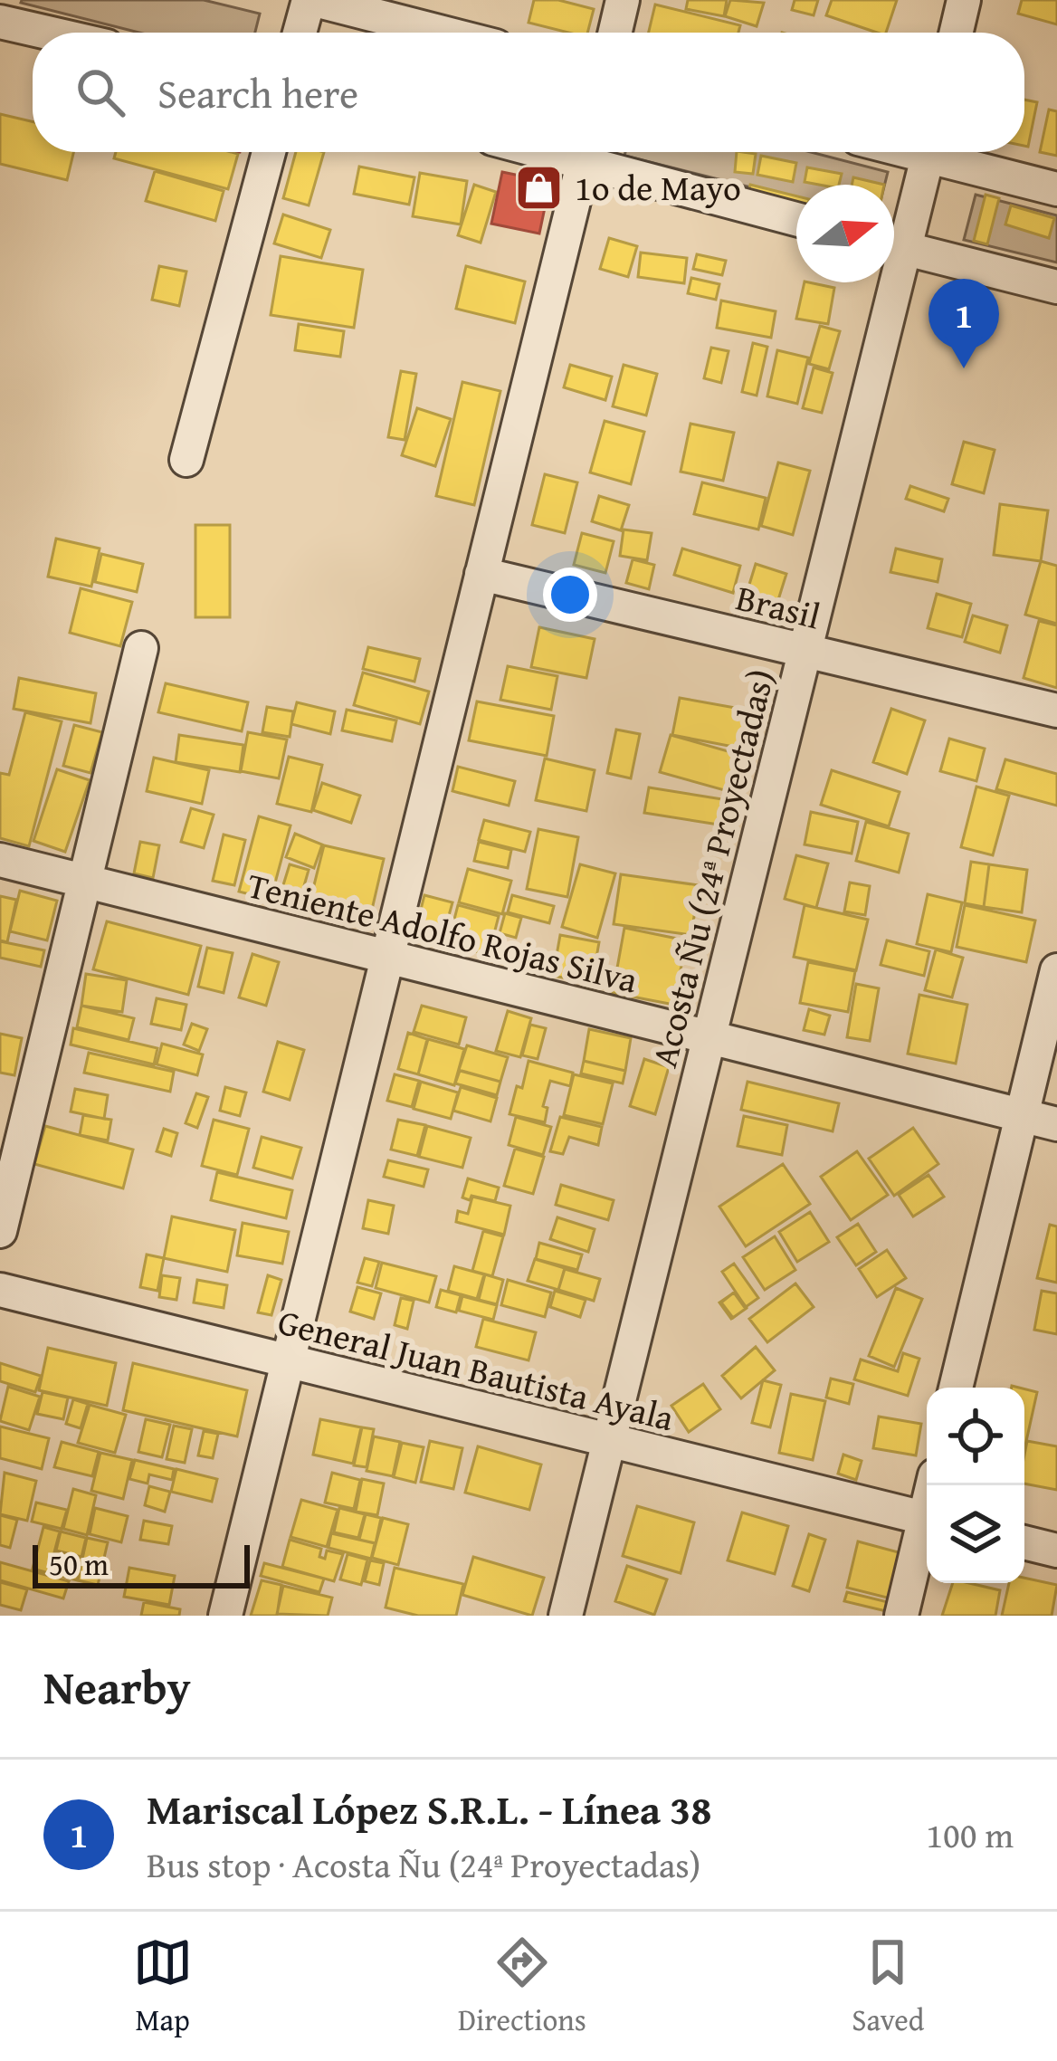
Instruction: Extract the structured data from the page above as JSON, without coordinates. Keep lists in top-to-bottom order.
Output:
{
  "streets": {
    "street": [
      "Brasil",
      "Acosta Ñu (24ª Proyectadas)",
      "Teniente Adolfo Rojas Silva",
      "General Juan Bautista Ayala"
    ]
  },
  "crossings": [
    ["Brasil", "Acosta Ñu (24ª Proyectadas)"],
    ["Acosta Ñu (24ª Proyectadas)", "Teniente Adolfo Rojas Silva"],
    ["Acosta Ñu (24ª Proyectadas)", "General Juan Bautista Ayala"]
  ],
  "places": {
    "shop": ["1o de Mayo"]
  },
  "scale_bar": "50 m",
  "north": "right",
  "page": {
    "search": "Search here",
    "pins": "1",
    "scale": "50 m",
    "heading": "Nearby",
    "list": [
      {
        "mark": "1",
        "name": "Mariscal López S.R.L. - Línea 38",
        "note": "Bus stop · Acosta Ñu (24ª Proyectadas)",
        "value": "100 m"
      }
    ],
    "nav": ["Map", "Directions", "Saved"]
  }
}
